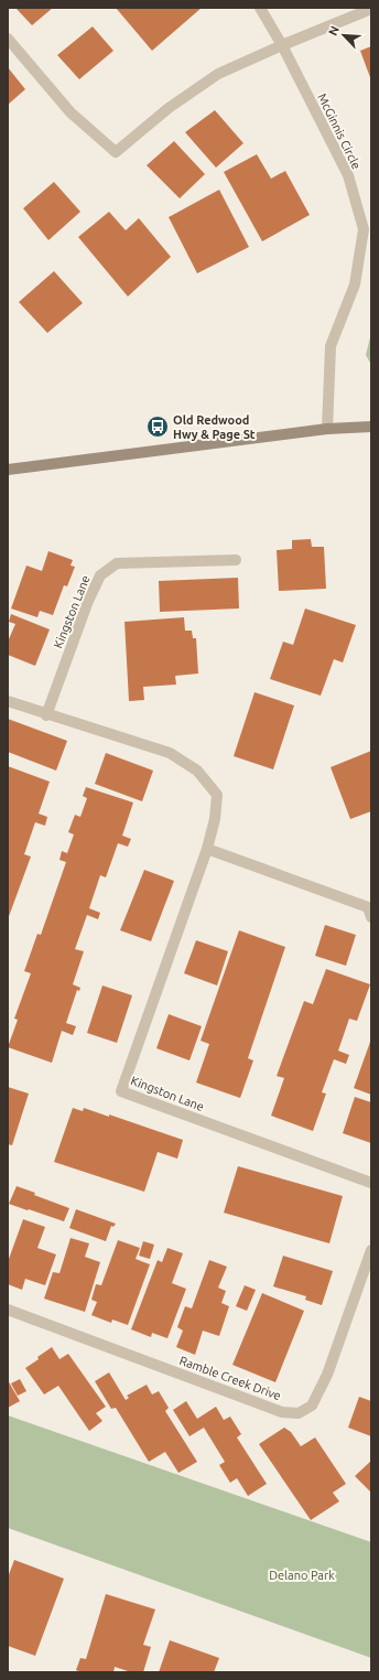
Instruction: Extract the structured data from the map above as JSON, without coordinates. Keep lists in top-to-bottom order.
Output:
{
  "streets": {
    "street": ["McGinnis Circle", "Kingston Lane", "Ramble Creek Drive"]
  },
  "parks": ["Delano Park"],
  "places": {
    "bus stop": ["Old Redwood Hwy & Page St"]
  },
  "north": "top left"
}
